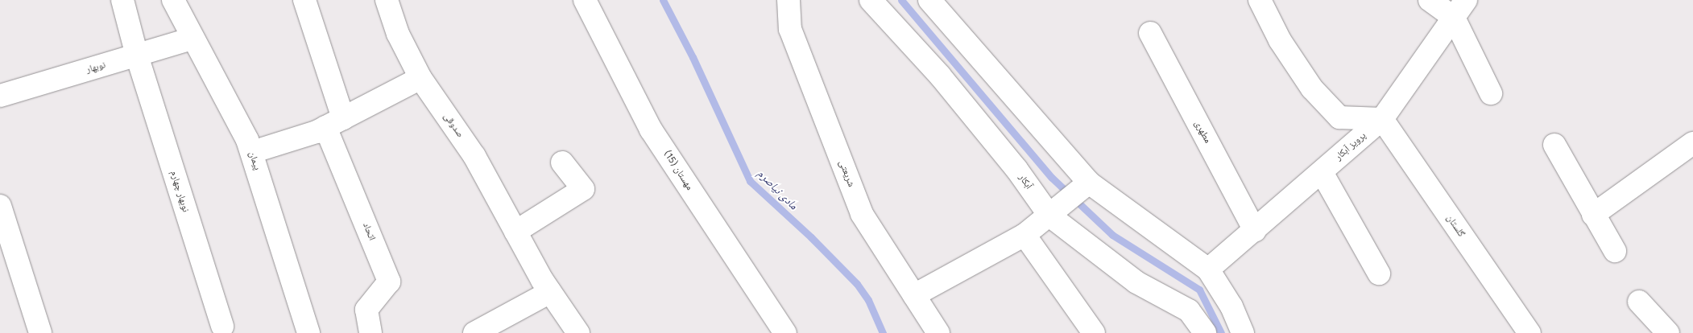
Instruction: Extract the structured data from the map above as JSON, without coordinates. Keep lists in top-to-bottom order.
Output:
{
  "streets": {
    "street": [
      "نوبهار",
      "صدوقی",
      "مطهری",
      "پرویز آبکار",
      "پیمان",
      "مهستان (15)",
      "شریعتی",
      "آبکار",
      "نوبهار چهارم",
      "گلستان",
      "اتحاد"
    ]
  },
  "crossings": [
    ["نوبهار", "پیمان"],
    ["نوبهار", "نوبهار چهارم"],
    ["مطهری", "پرویز آبکار"],
    ["پرویز آبکار", "گلستان"]
  ],
  "water": ["مادی نیاصرم"]
}
